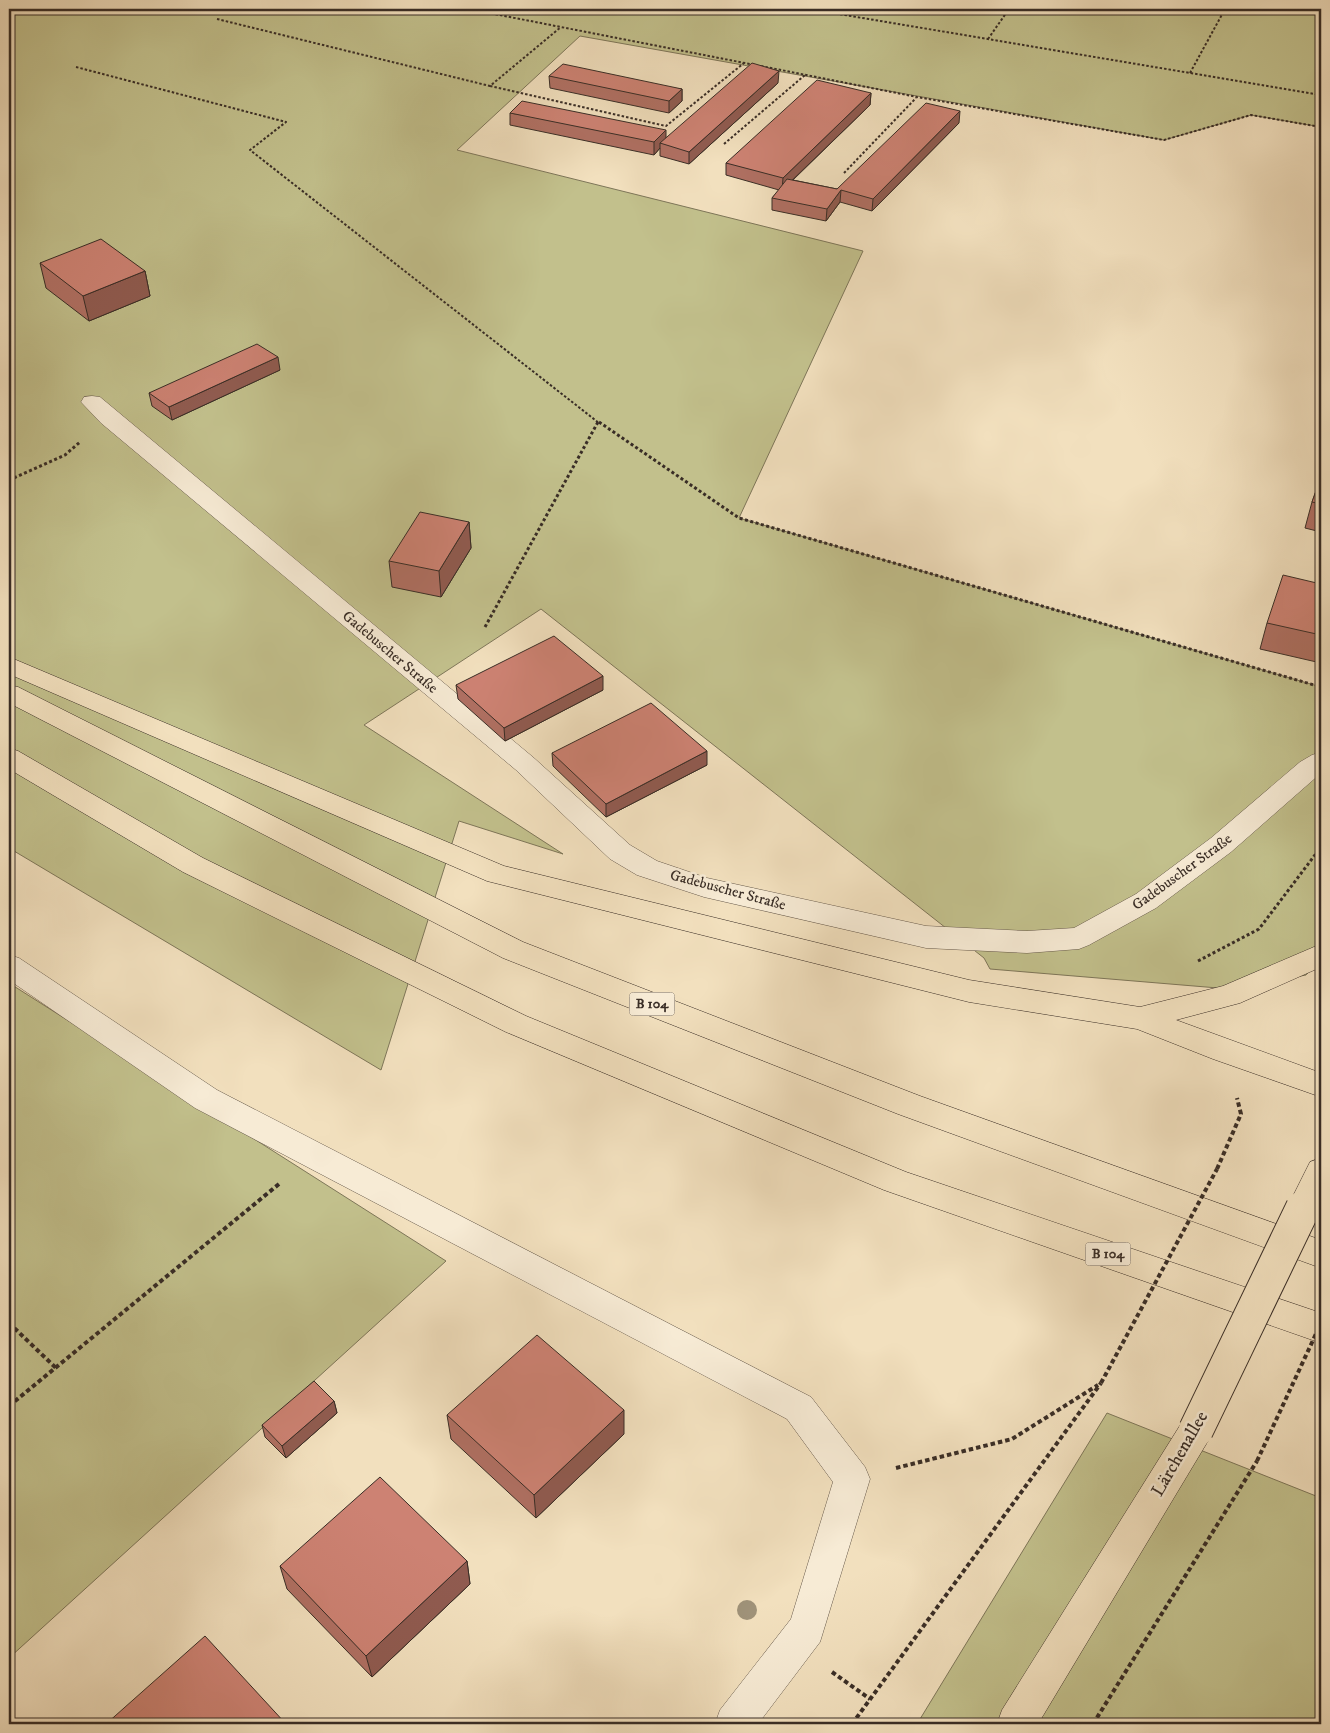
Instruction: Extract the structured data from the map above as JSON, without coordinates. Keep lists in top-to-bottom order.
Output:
{
  "streets": {
    "main road": ["B 104", "Lärchenallee"],
    "lane": ["Gadebuscher Straße"]
  }
}
